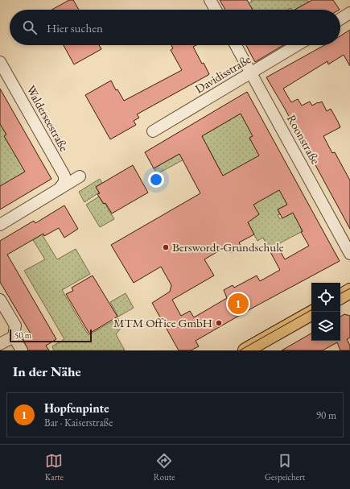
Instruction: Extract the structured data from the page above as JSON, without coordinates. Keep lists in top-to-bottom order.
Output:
{
  "streets": {
    "street": ["Davidisstraße", "Walderseestraße", "Roonstraße"]
  },
  "crossings": [
    ["Davidisstraße", "Roonstraße"]
  ],
  "places": ["Berswordt-Grundschule", "MTM Office GmbH"],
  "scale_bar": "50 m",
  "page": {
    "search": "Hier suchen",
    "pins": "1",
    "scale": "50 m",
    "heading": "In der Nähe",
    "list": [
      {
        "mark": "1",
        "name": "Hopfenpinte",
        "note": "Bar · Kaiserstraße",
        "value": "90 m"
      }
    ],
    "nav": ["Karte", "Route", "Gespeichert"]
  }
}
